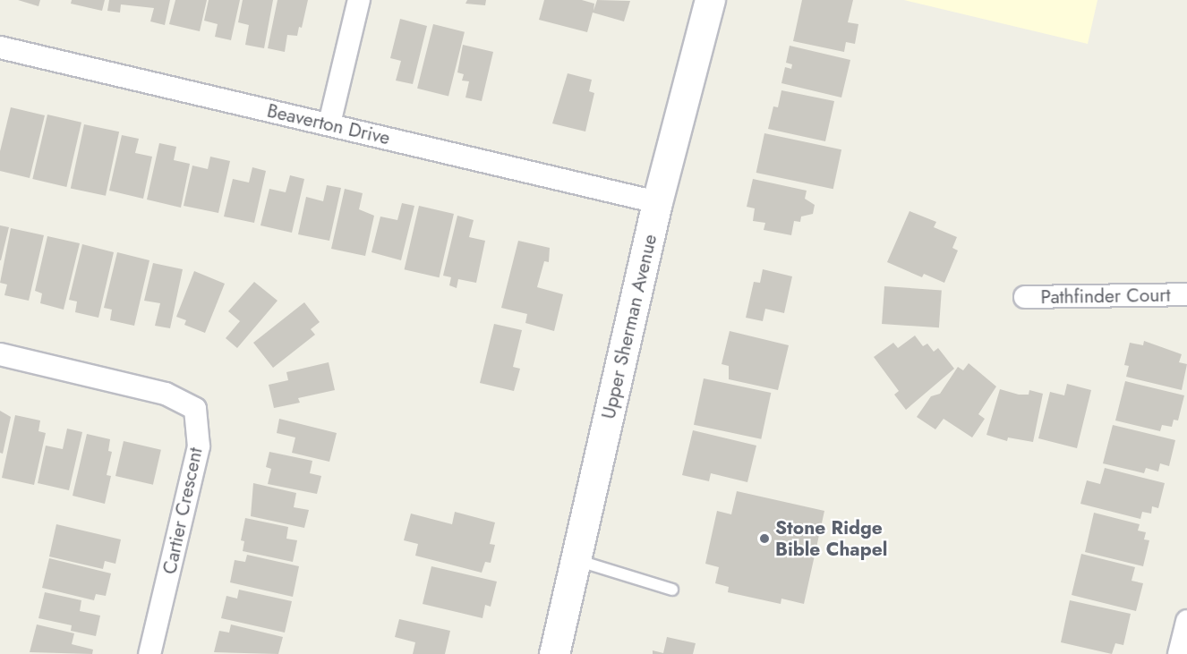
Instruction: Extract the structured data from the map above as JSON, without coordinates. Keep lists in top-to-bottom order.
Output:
{
  "streets": {
    "main road": ["Upper Sherman Avenue"],
    "street": ["Beaverton Drive", "Pathfinder Court", "Cartier Crescent"]
  },
  "crossings": [
    ["Beaverton Drive", "Upper Sherman Avenue"]
  ],
  "places": ["Stone Ridge Bible Chapel"]
}
